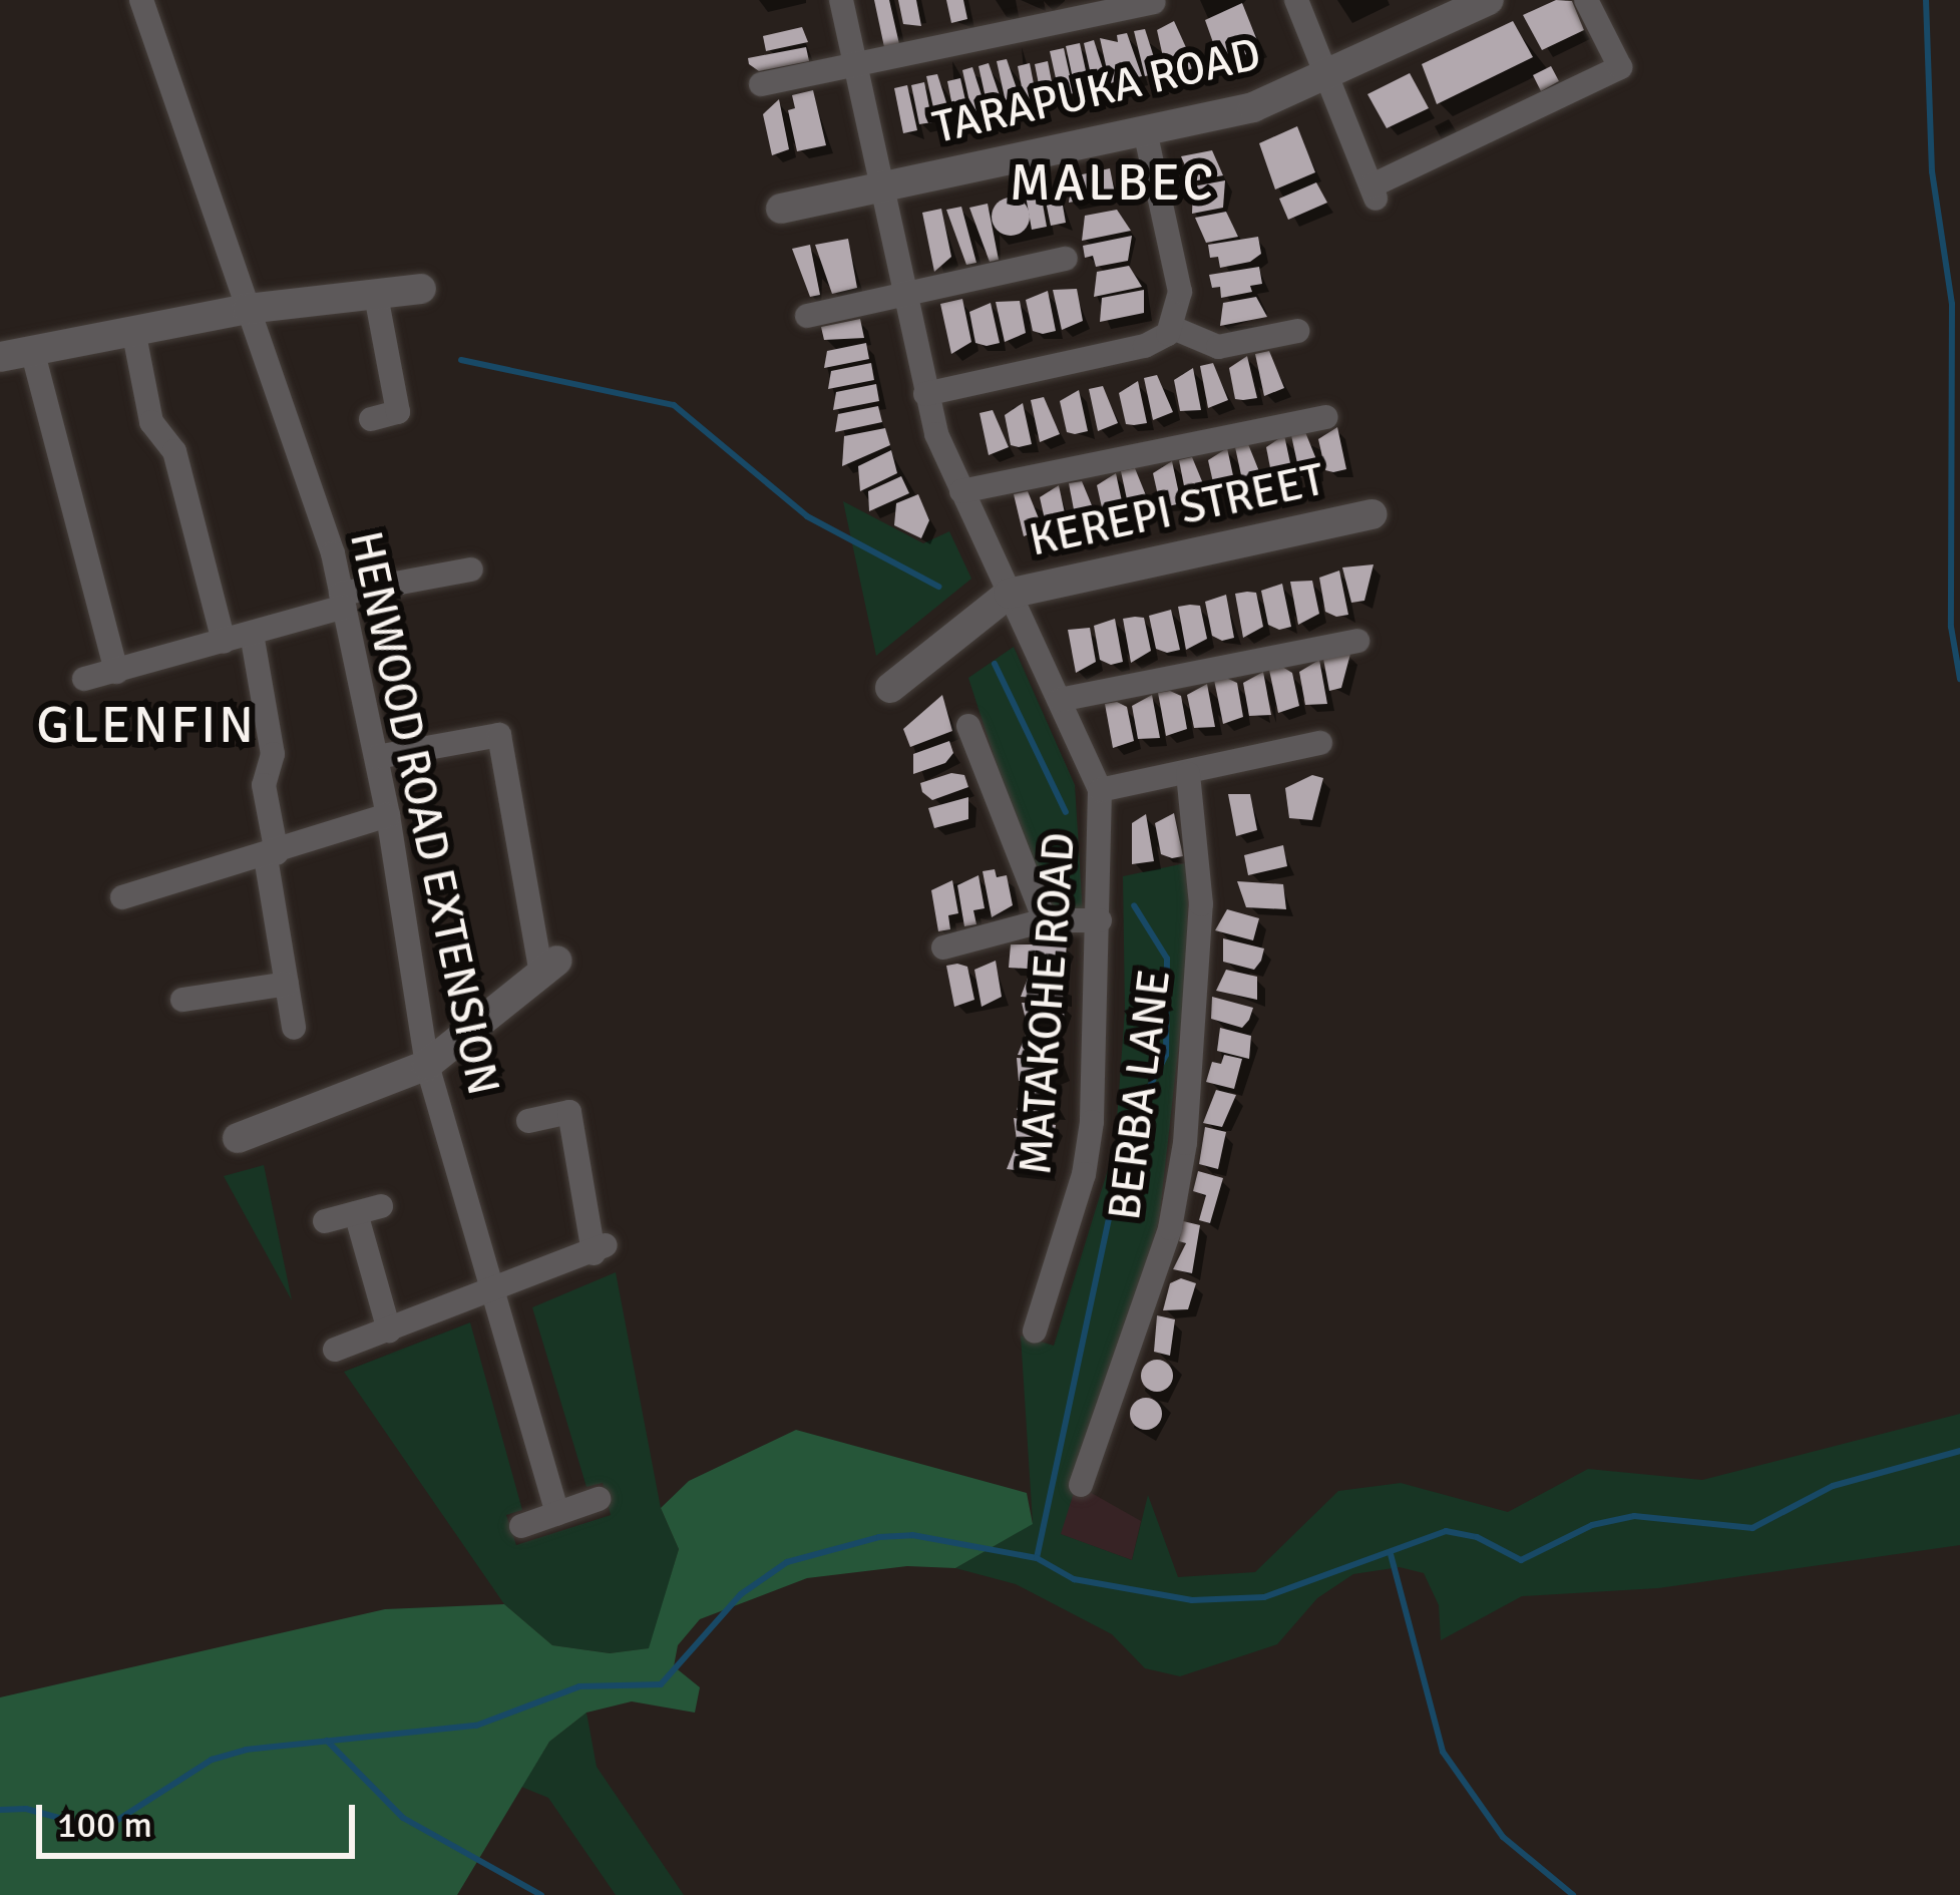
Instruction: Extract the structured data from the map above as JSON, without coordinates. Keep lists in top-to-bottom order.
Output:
{
  "streets": {
    "street": [
      "TARAPUKA ROAD",
      "KEREPI STREET",
      "HENWOOD ROAD EXTENSION",
      "MATAKOHE ROAD",
      "BERBA LANE"
    ]
  },
  "crossings": [
    ["TARAPUKA ROAD", "MATAKOHE ROAD"],
    ["KEREPI STREET", "MATAKOHE ROAD"]
  ],
  "districts": ["MALBEC", "GLENFIN"],
  "scale_bar": "100 m"
}
